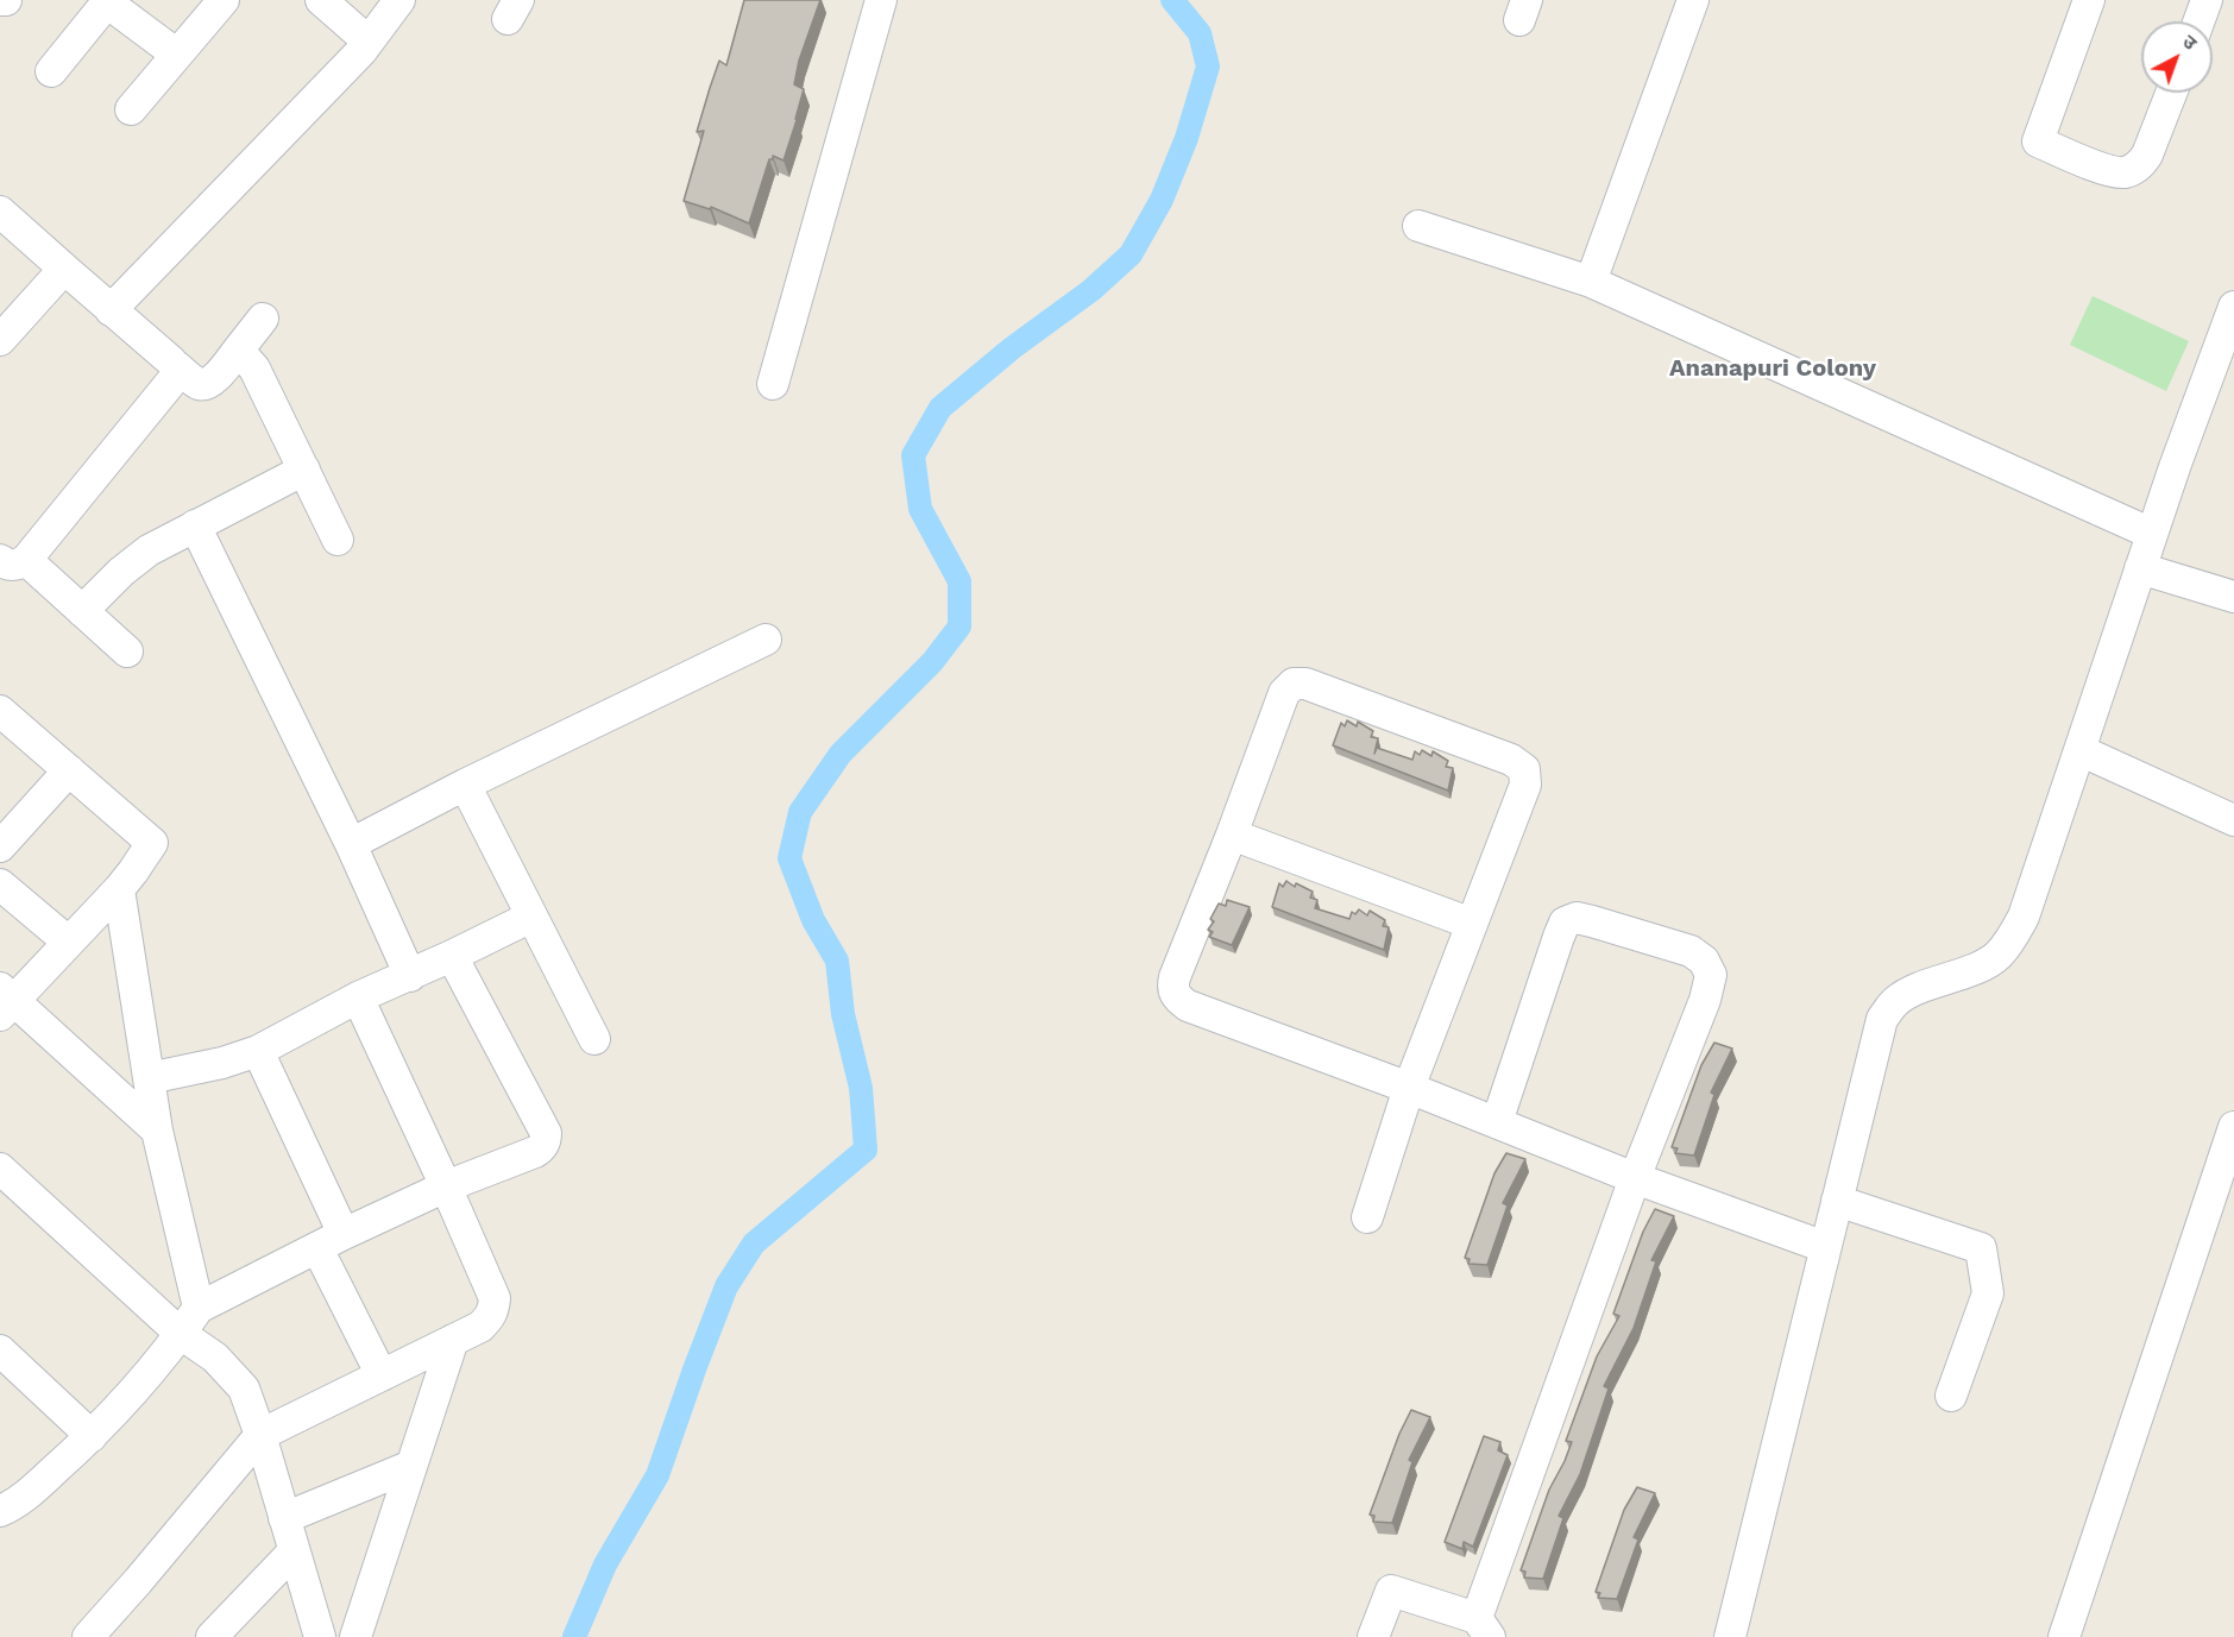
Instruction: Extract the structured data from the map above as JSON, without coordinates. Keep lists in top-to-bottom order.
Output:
{
  "districts": ["Ananapuri Colony"],
  "north": "top right"
}
